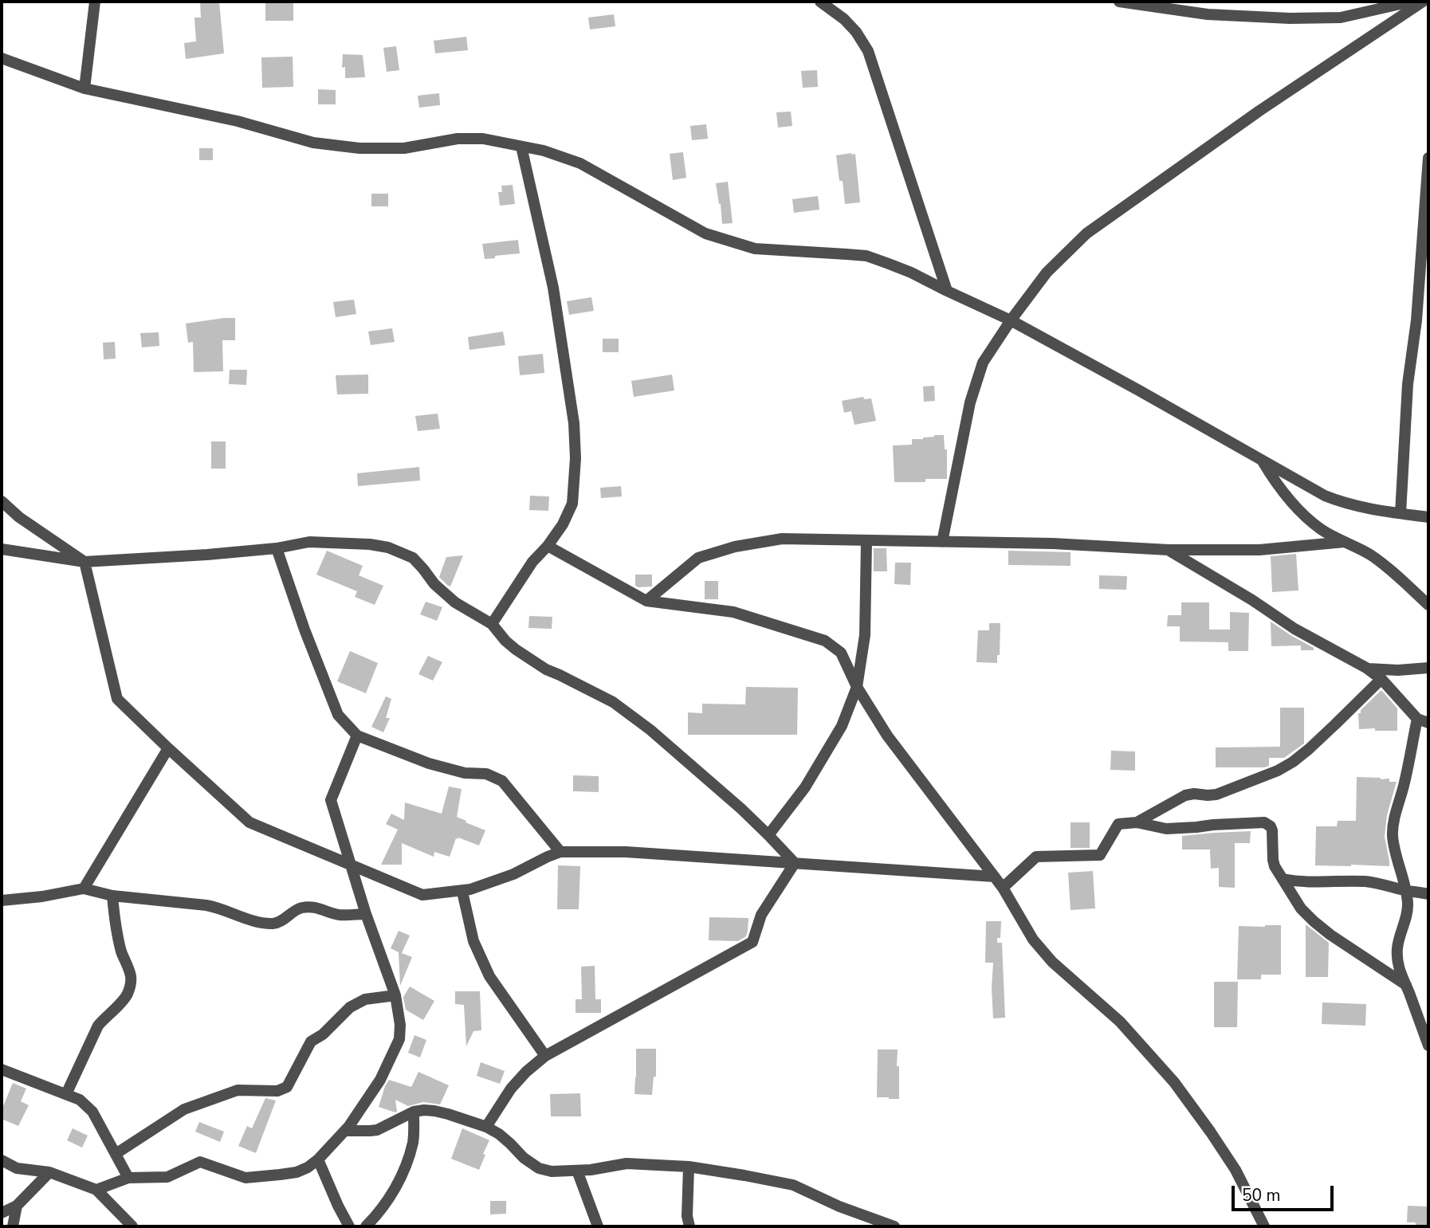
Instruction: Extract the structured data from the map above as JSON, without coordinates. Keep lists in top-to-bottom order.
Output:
{
  "scale_bar": "50 m"
}
